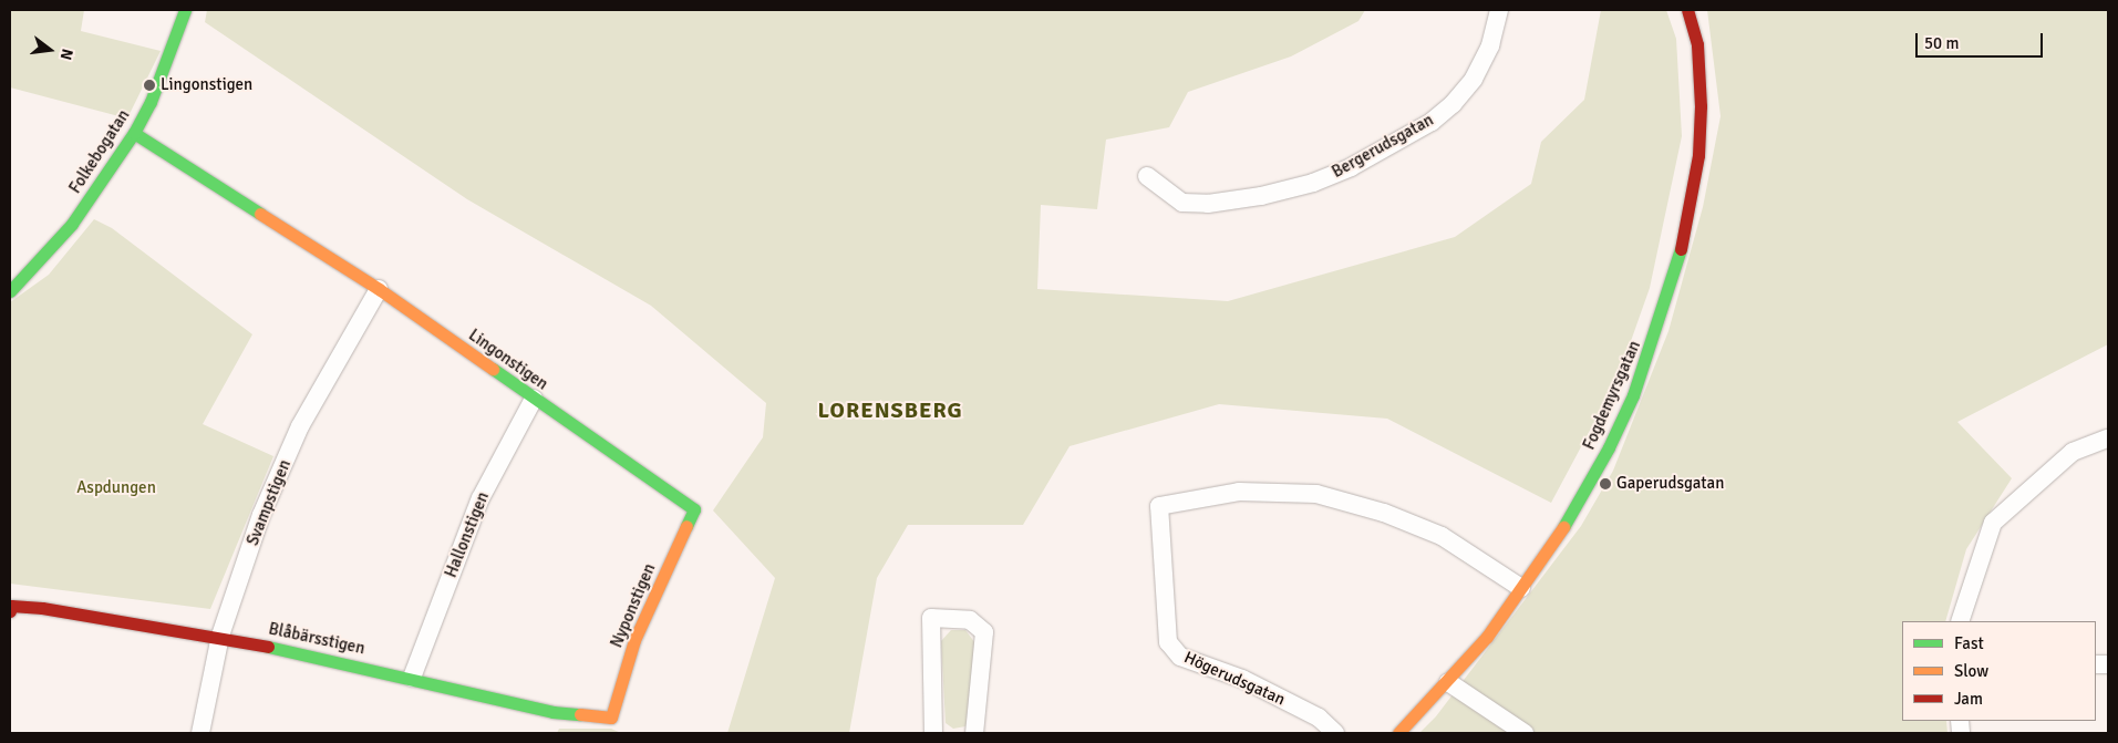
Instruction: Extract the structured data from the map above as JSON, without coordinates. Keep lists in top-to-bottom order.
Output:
{
  "streets": {
    "street": [
      "Bergerudsgatan",
      "Folkebogatan",
      "Lingonstigen",
      "Fogdemyrsgatan",
      "Svampstigen",
      "Hallonstigen",
      "Nyponstigen",
      "Blåbärsstigen",
      "Högerudsgatan"
    ]
  },
  "crossings": [
    ["Folkebogatan", "Lingonstigen"],
    ["Lingonstigen", "Svampstigen"],
    ["Lingonstigen", "Hallonstigen"],
    ["Lingonstigen", "Nyponstigen"],
    ["Fogdemyrsgatan", "Högerudsgatan"],
    ["Svampstigen", "Blåbärsstigen"],
    ["Hallonstigen", "Blåbärsstigen"],
    ["Nyponstigen", "Blåbärsstigen"]
  ],
  "districts": ["LORENSBERG"],
  "parks": ["Aspdungen"],
  "places": ["Lingonstigen", "Gaperudsgatan"],
  "legend": ["Fast", "Slow", "Jam"],
  "scale_bar": "50 m",
  "north": "right"
}
